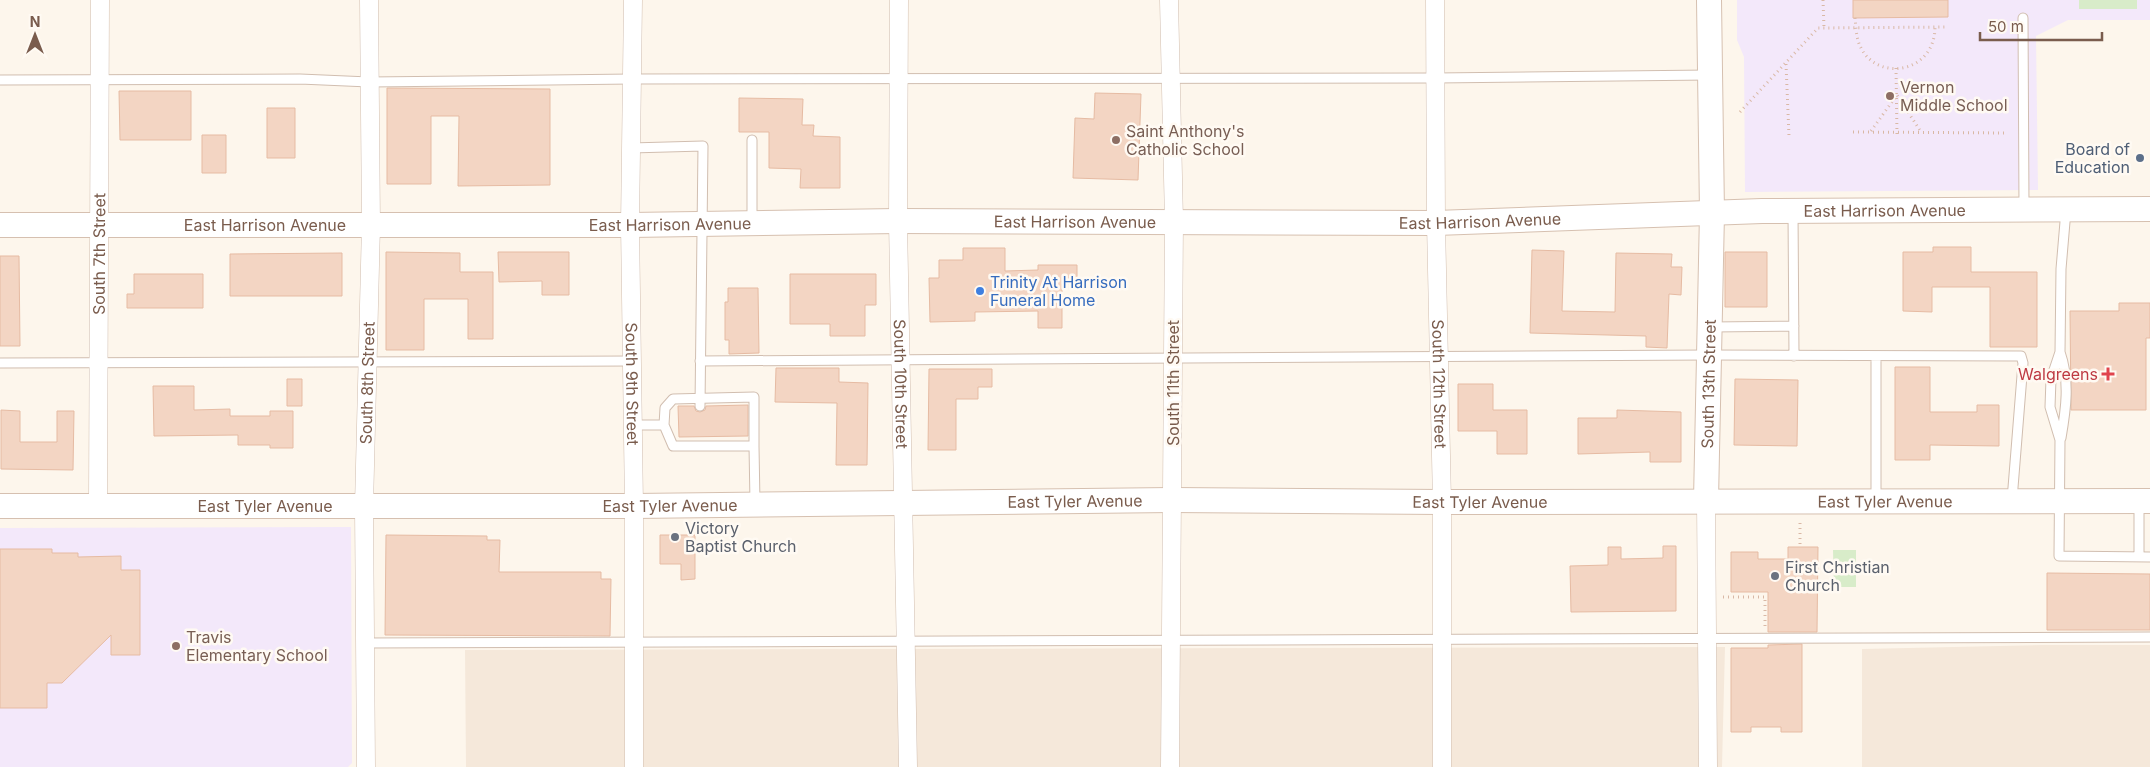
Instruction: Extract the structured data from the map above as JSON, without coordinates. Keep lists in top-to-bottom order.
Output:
{
  "streets": {
    "main road": ["East Harrison Avenue", "South 13th Street", "East Tyler Avenue"],
    "street": [
      "South 7th Street",
      "South 8th Street",
      "South 9th Street",
      "South 11th Street",
      "South 12th Street",
      "South 10th Street"
    ]
  },
  "crossings": [
    ["East Harrison Avenue", "South 7th Street"],
    ["East Harrison Avenue", "South 8th Street"],
    ["East Harrison Avenue", "South 9th Street"],
    ["East Harrison Avenue", "South 11th Street"],
    ["East Harrison Avenue", "South 12th Street"],
    ["East Harrison Avenue", "South 13th Street"],
    ["East Harrison Avenue", "South 10th Street"],
    ["South 7th Street", "East Tyler Avenue"],
    ["South 8th Street", "East Tyler Avenue"],
    ["South 9th Street", "East Tyler Avenue"],
    ["South 11th Street", "East Tyler Avenue"],
    ["South 12th Street", "East Tyler Avenue"],
    ["South 13th Street", "East Tyler Avenue"],
    ["South 10th Street", "East Tyler Avenue"]
  ],
  "places": {
    "other": [
      "Vernon Middle School",
      "Saint Anthony's Catholic School",
      "Board of Education",
      "Trinity At Harrison Funeral Home",
      "Victory Baptist Church",
      "First Christian Church",
      "Travis Elementary School"
    ],
    "health": ["Walgreens"]
  },
  "scale_bar": "50 m",
  "north": "top"
}
